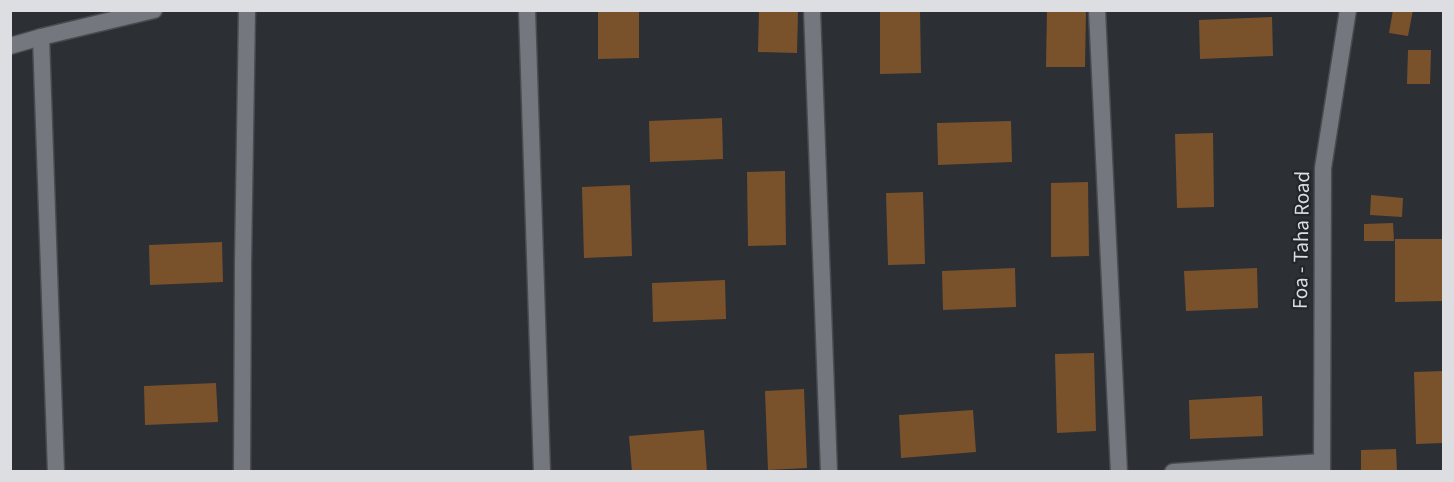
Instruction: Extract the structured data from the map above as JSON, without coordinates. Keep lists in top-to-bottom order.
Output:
{
  "streets": {
    "street": ["Foa - Taha Road"]
  }
}
